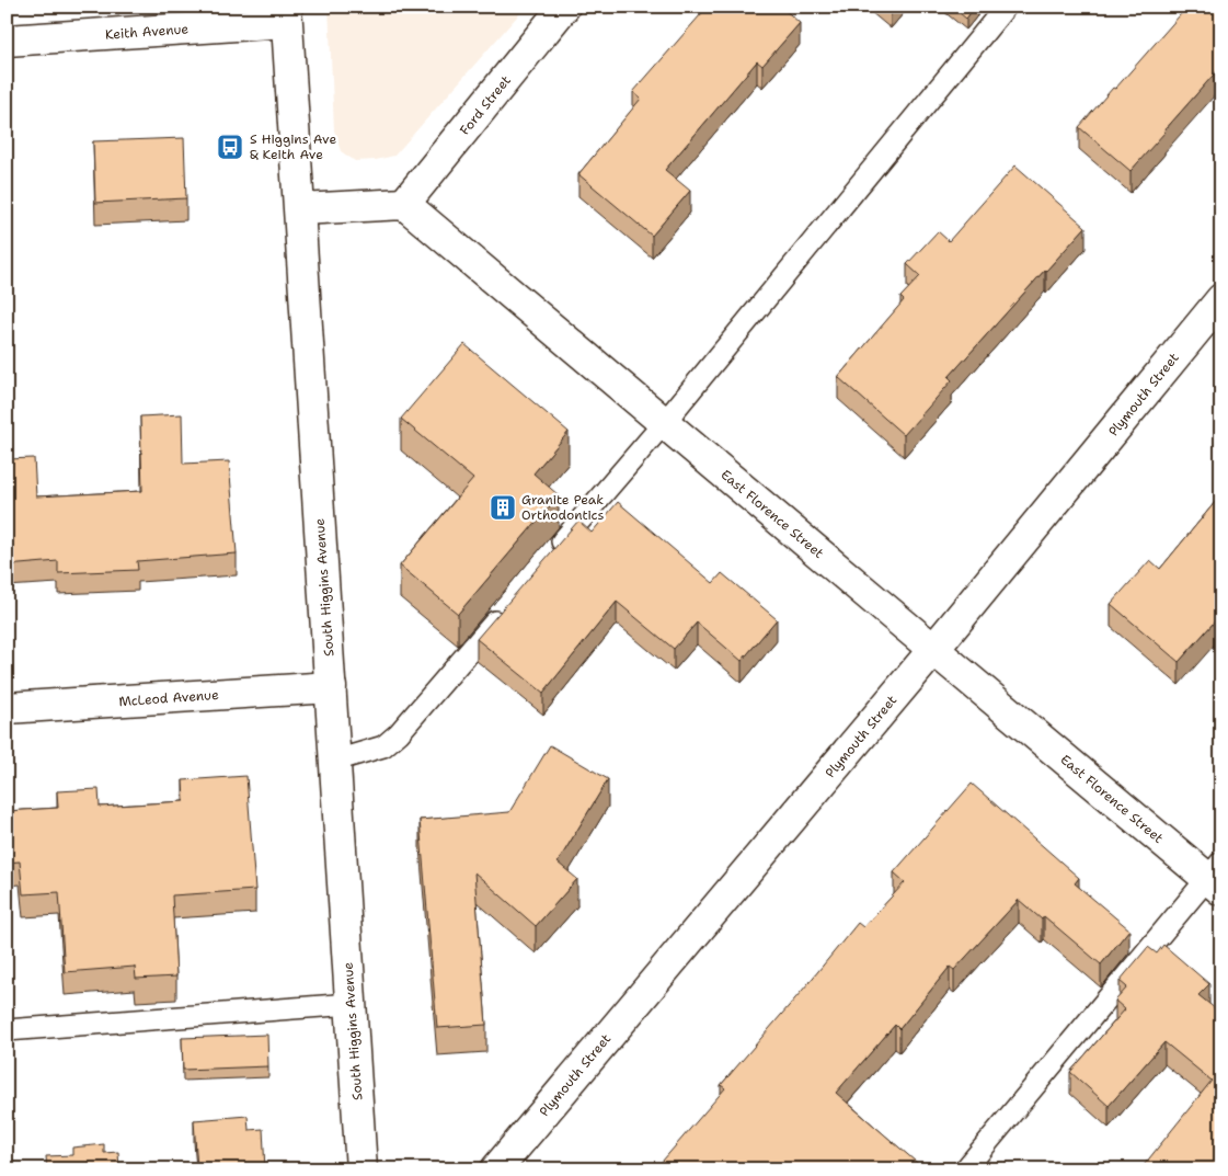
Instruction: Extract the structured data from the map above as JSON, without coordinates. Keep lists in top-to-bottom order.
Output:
{
  "streets": {
    "street": [
      "Keith Avenue",
      "Ford Street",
      "Plymouth Street",
      "East Florence Street",
      "South Higgins Avenue",
      "McLeod Avenue"
    ]
  },
  "crossings": [
    ["Keith Avenue", "South Higgins Avenue"],
    ["Ford Street", "East Florence Street"],
    ["Plymouth Street", "East Florence Street"],
    ["South Higgins Avenue", "McLeod Avenue"]
  ],
  "places": {
    "bus stop": ["S Higgins Ave & Keith Ave"],
    "building": ["Granite Peak Orthodontics"]
  }
}
